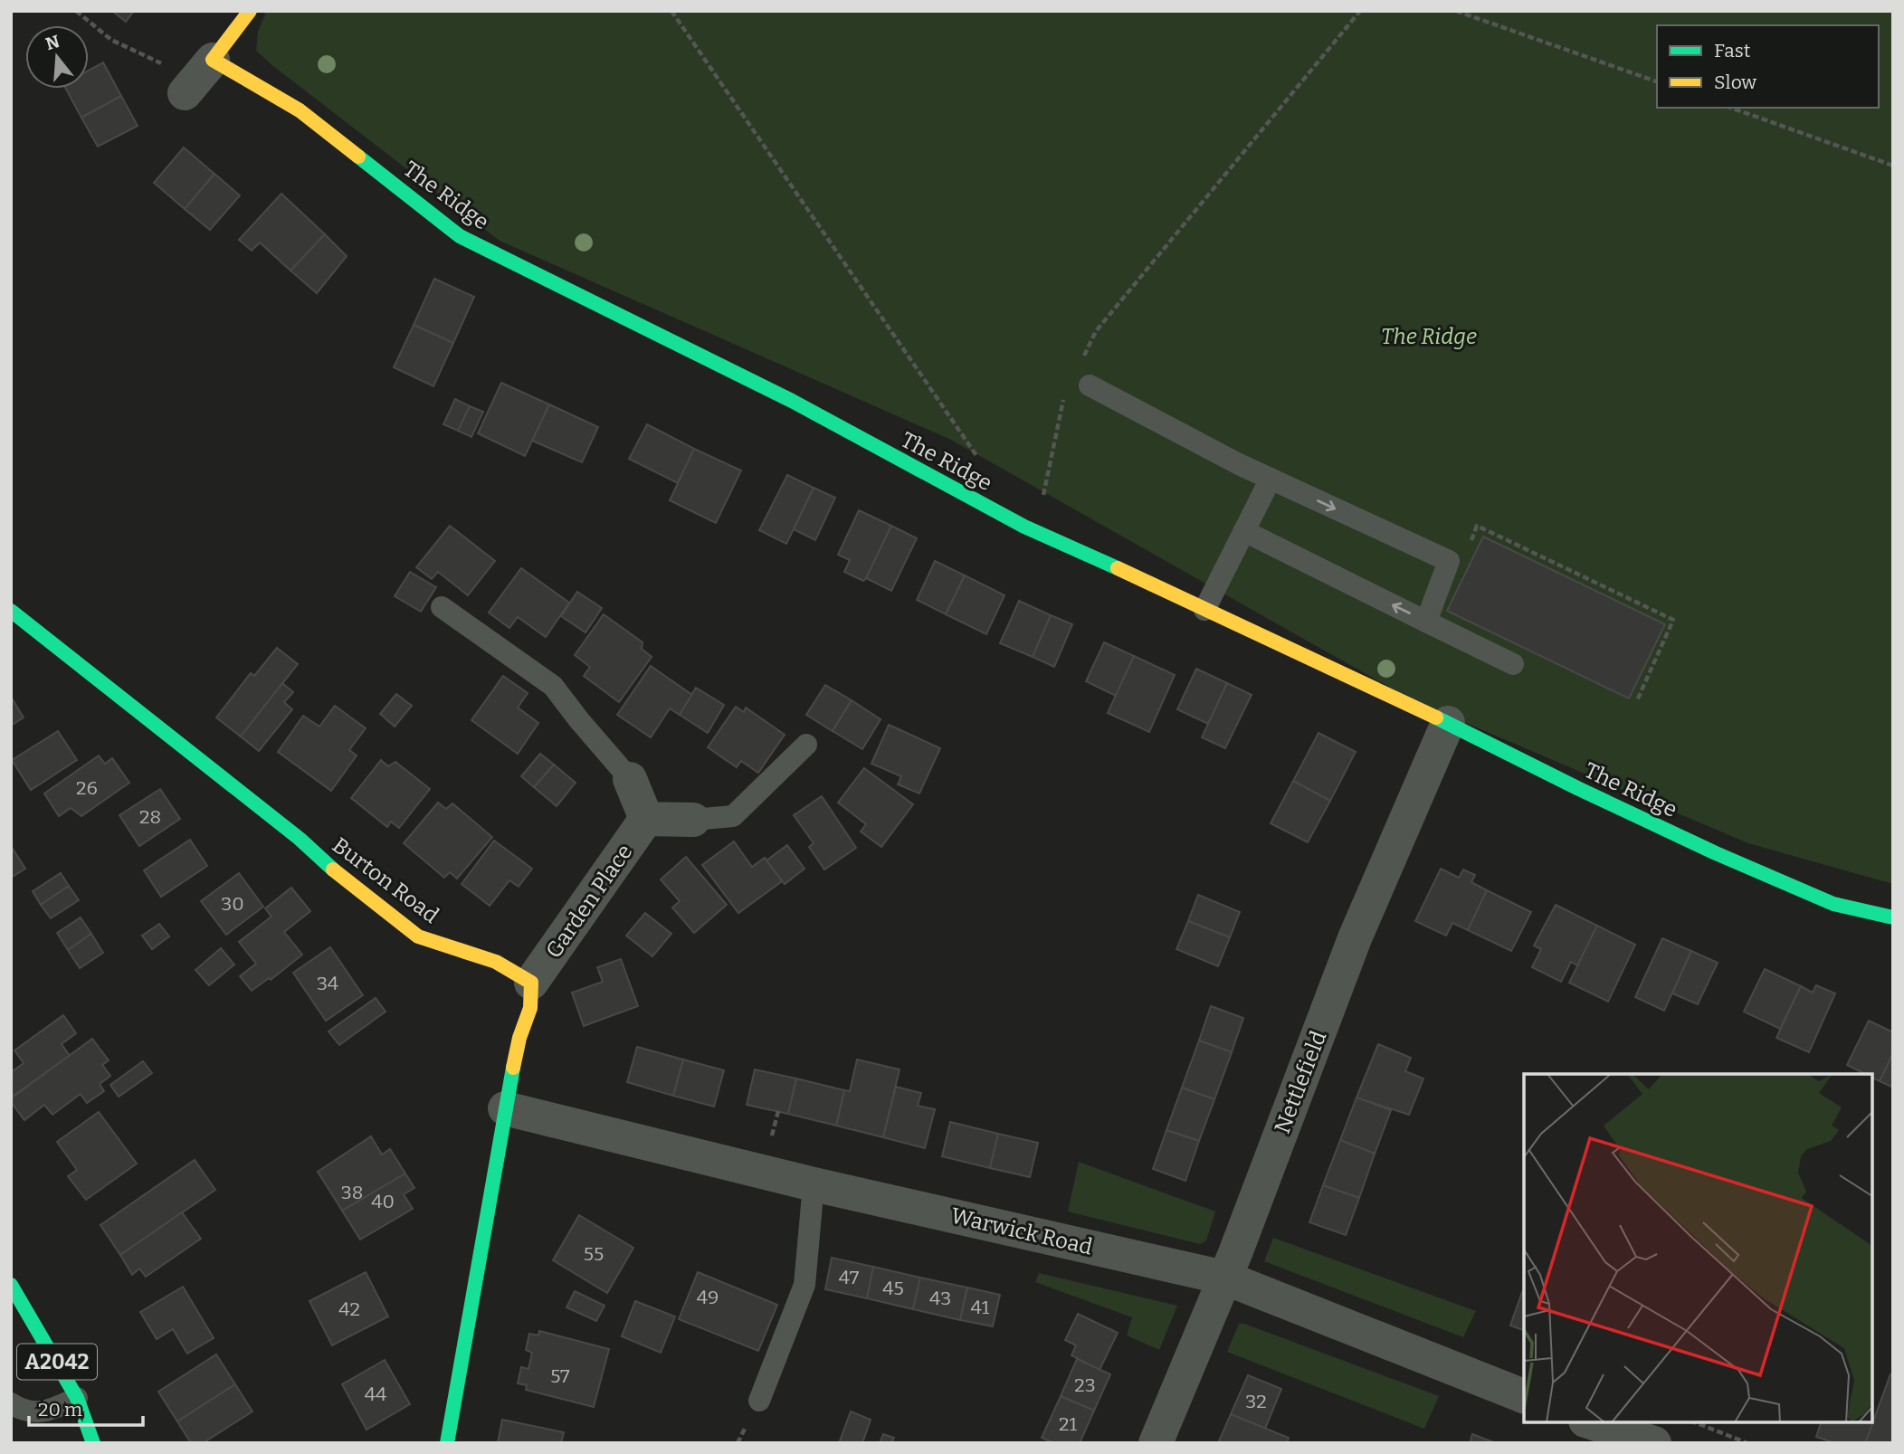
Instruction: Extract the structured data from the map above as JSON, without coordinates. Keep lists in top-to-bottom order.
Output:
{
  "streets": {
    "street": [
      "The Ridge",
      "Burton Road",
      "Garden Place",
      "Nettlefield",
      "Warwick Road",
      "A2042"
    ]
  },
  "crossings": [
    ["The Ridge", "Nettlefield"],
    ["Burton Road", "Garden Place"],
    ["Nettlefield", "Warwick Road"]
  ],
  "parks": ["The Ridge"],
  "house_numbers": [
    "26",
    "28",
    "30",
    "34",
    "38",
    "40",
    "55",
    "47",
    "45",
    "49",
    "43",
    "41",
    "42",
    "57",
    "23",
    "44",
    "32",
    "21"
  ],
  "legend": ["Fast", "Slow"],
  "scale_bar": "20 m",
  "north": "top"
}
